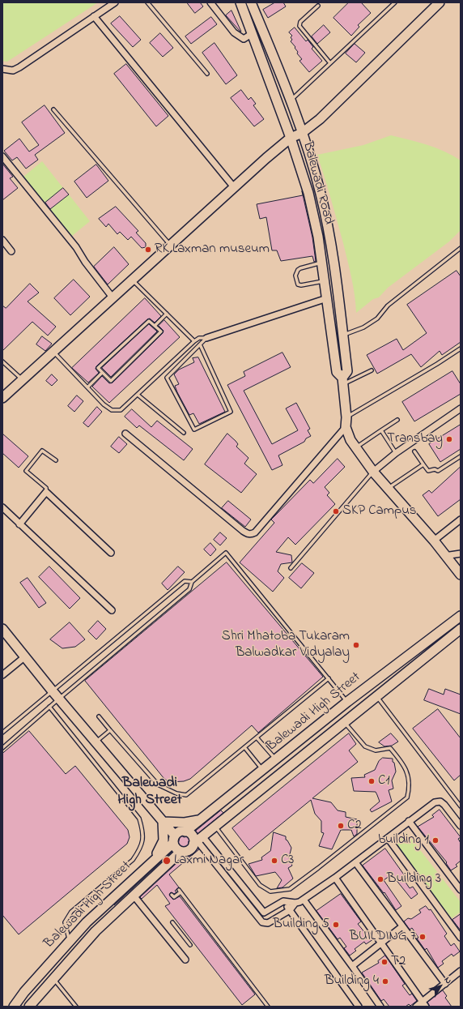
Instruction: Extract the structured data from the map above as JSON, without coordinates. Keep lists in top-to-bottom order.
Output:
{
  "streets": {
    "street": ["Balewadi Road", "Balewadi High Street"]
  },
  "districts": ["Balewadi High Street"],
  "places": [
    "RK Laxman museum",
    "Transbay",
    "SKP Campus",
    "Shri Mhatoba Tukaram Balwadkar Vidyalay",
    "C1",
    "C2",
    "building 1",
    "Laxmi Nagar",
    "C3",
    "Building 3",
    "Building 5",
    "BUILDING 7",
    "T2",
    "Building 4"
  ],
  "north": "top right"
}
